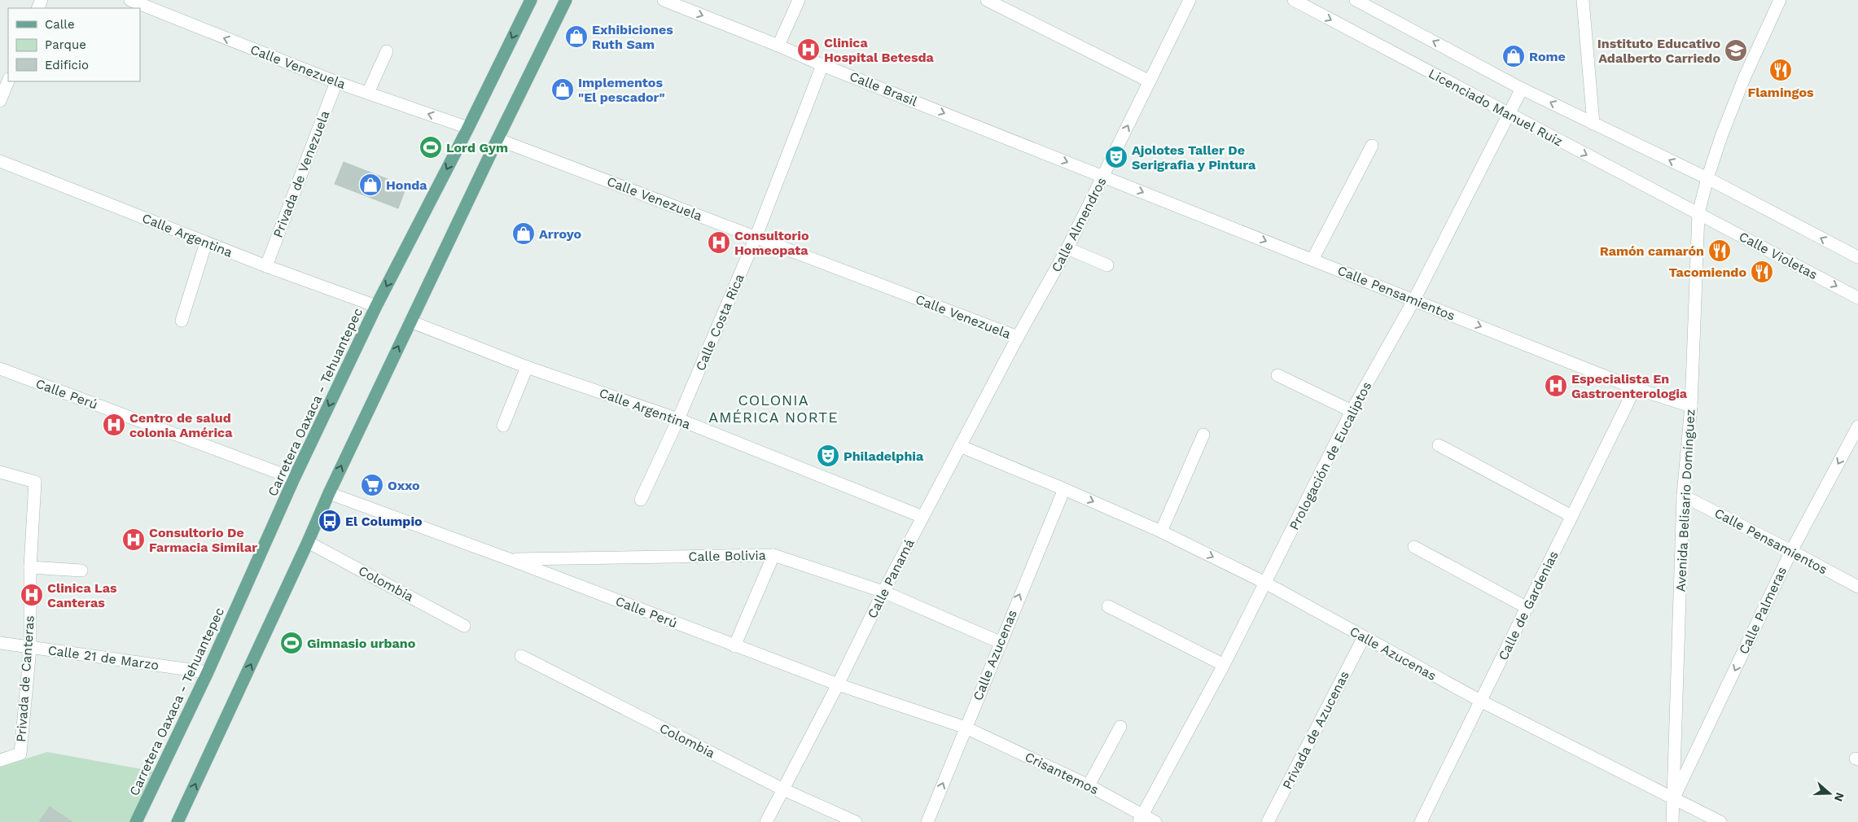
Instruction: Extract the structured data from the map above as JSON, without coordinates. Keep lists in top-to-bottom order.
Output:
{
  "streets": {
    "main road": ["Carretera Oaxaca - Tehuantepec"],
    "street": [
      "Calle Venezuela",
      "Calle Brasil",
      "Licenciado Manuel Ruiz",
      "Privada de Venezuela",
      "Calle Almendros",
      "Calle Argentina",
      "Calle Violetas",
      "Calle Pensamientos",
      "Calle Costa Rica",
      "Calle Perú",
      "Prologación de Eucaliptos",
      "Avenida Belisario Domínguez",
      "Calle Bolivia",
      "Calle Panamá",
      "Colombia",
      "Calle de Gardenias",
      "Calle Palmeras",
      "Calle Azucenas",
      "Calle 21 de Marzo",
      "Privada de Canteras",
      "Privada de Azucenas",
      "Crisantemos"
    ]
  },
  "crossings": [
    ["Calle Venezuela", "Privada de Venezuela"],
    ["Calle Venezuela", "Calle Almendros"],
    ["Calle Venezuela", "Calle Costa Rica"],
    ["Calle Venezuela", "Carretera Oaxaca - Tehuantepec"],
    ["Calle Venezuela", "Calle Panamá"],
    ["Calle Brasil", "Calle Almendros"],
    ["Calle Brasil", "Calle Pensamientos"],
    ["Calle Brasil", "Calle Costa Rica"],
    ["Licenciado Manuel Ruiz", "Calle Violetas"],
    ["Licenciado Manuel Ruiz", "Prologación de Eucaliptos"],
    ["Licenciado Manuel Ruiz", "Avenida Belisario Domínguez"],
    ["Privada de Venezuela", "Calle Argentina"],
    ["Calle Almendros", "Calle Pensamientos"],
    ["Calle Almendros", "Calle Panamá"],
    ["Calle Argentina", "Calle Costa Rica"],
    ["Calle Argentina", "Carretera Oaxaca - Tehuantepec"],
    ["Calle Argentina", "Calle Panamá"],
    ["Calle Violetas", "Avenida Belisario Domínguez"],
    ["Calle Pensamientos", "Prologación de Eucaliptos"],
    ["Calle Pensamientos", "Avenida Belisario Domínguez"],
    ["Calle Pensamientos", "Calle de Gardenias"],
    ["Calle Pensamientos", "Calle Palmeras"],
    ["Calle Perú", "Carretera Oaxaca - Tehuantepec"],
    ["Calle Perú", "Calle Bolivia"],
    ["Calle Perú", "Calle Panamá"],
    ["Calle Perú", "Calle Azucenas"],
    ["Calle Perú", "Crisantemos"],
    ["Carretera Oaxaca - Tehuantepec", "Calle 21 de Marzo"],
    ["Prologación de Eucaliptos", "Calle Azucenas"],
    ["Prologación de Eucaliptos", "Crisantemos"],
    ["Avenida Belisario Domínguez", "Calle Palmeras"],
    ["Avenida Belisario Domínguez", "Calle Azucenas"],
    ["Calle Bolivia", "Calle Panamá"],
    ["Calle Bolivia", "Calle Azucenas"],
    ["Calle Panamá", "Colombia"],
    ["Calle Panamá", "Calle Azucenas"],
    ["Calle de Gardenias", "Calle Azucenas"],
    ["Calle Palmeras", "Calle Azucenas"],
    ["Calle Azucenas", "Privada de Azucenas"],
    ["Calle Azucenas", "Crisantemos"],
    ["Calle 21 de Marzo", "Privada de Canteras"]
  ],
  "one_way": [
    "Calle Venezuela",
    "Calle Brasil",
    "Calle Pensamientos",
    "Calle Palmeras"
  ],
  "districts": ["COLONIA AMÉRICA NORTE"],
  "places": {
    "shop": [
      "Exhibiciones Ruth Sam",
      "Rome",
      "Implementos \"El pescador\"",
      "Honda",
      "Arroyo"
    ],
    "hospital": [
      "Clinica Hospital Betesda",
      "Consultorio Homeopata",
      "Especialista En Gastroenterologia",
      "Centro de salud colonia América",
      "Consultorio De Farmacia Similar",
      "Clinica Las Canteras"
    ],
    "school or university": ["Instituto Educativo Adalberto Carriedo"],
    "restaurant": ["Flamingos", "Ramón camarón", "Tacomiendo"],
    "sports": ["Lord Gym", "Gimnasio urbano"],
    "theatre": ["Ajolotes Taller De Serigrafia y Pintura", "Philadelphia"],
    "supermarket": ["Oxxo"],
    "bus stop": ["El Columpio"]
  },
  "legend": ["Calle", "Parque", "Edificio"],
  "north": "right"
}
